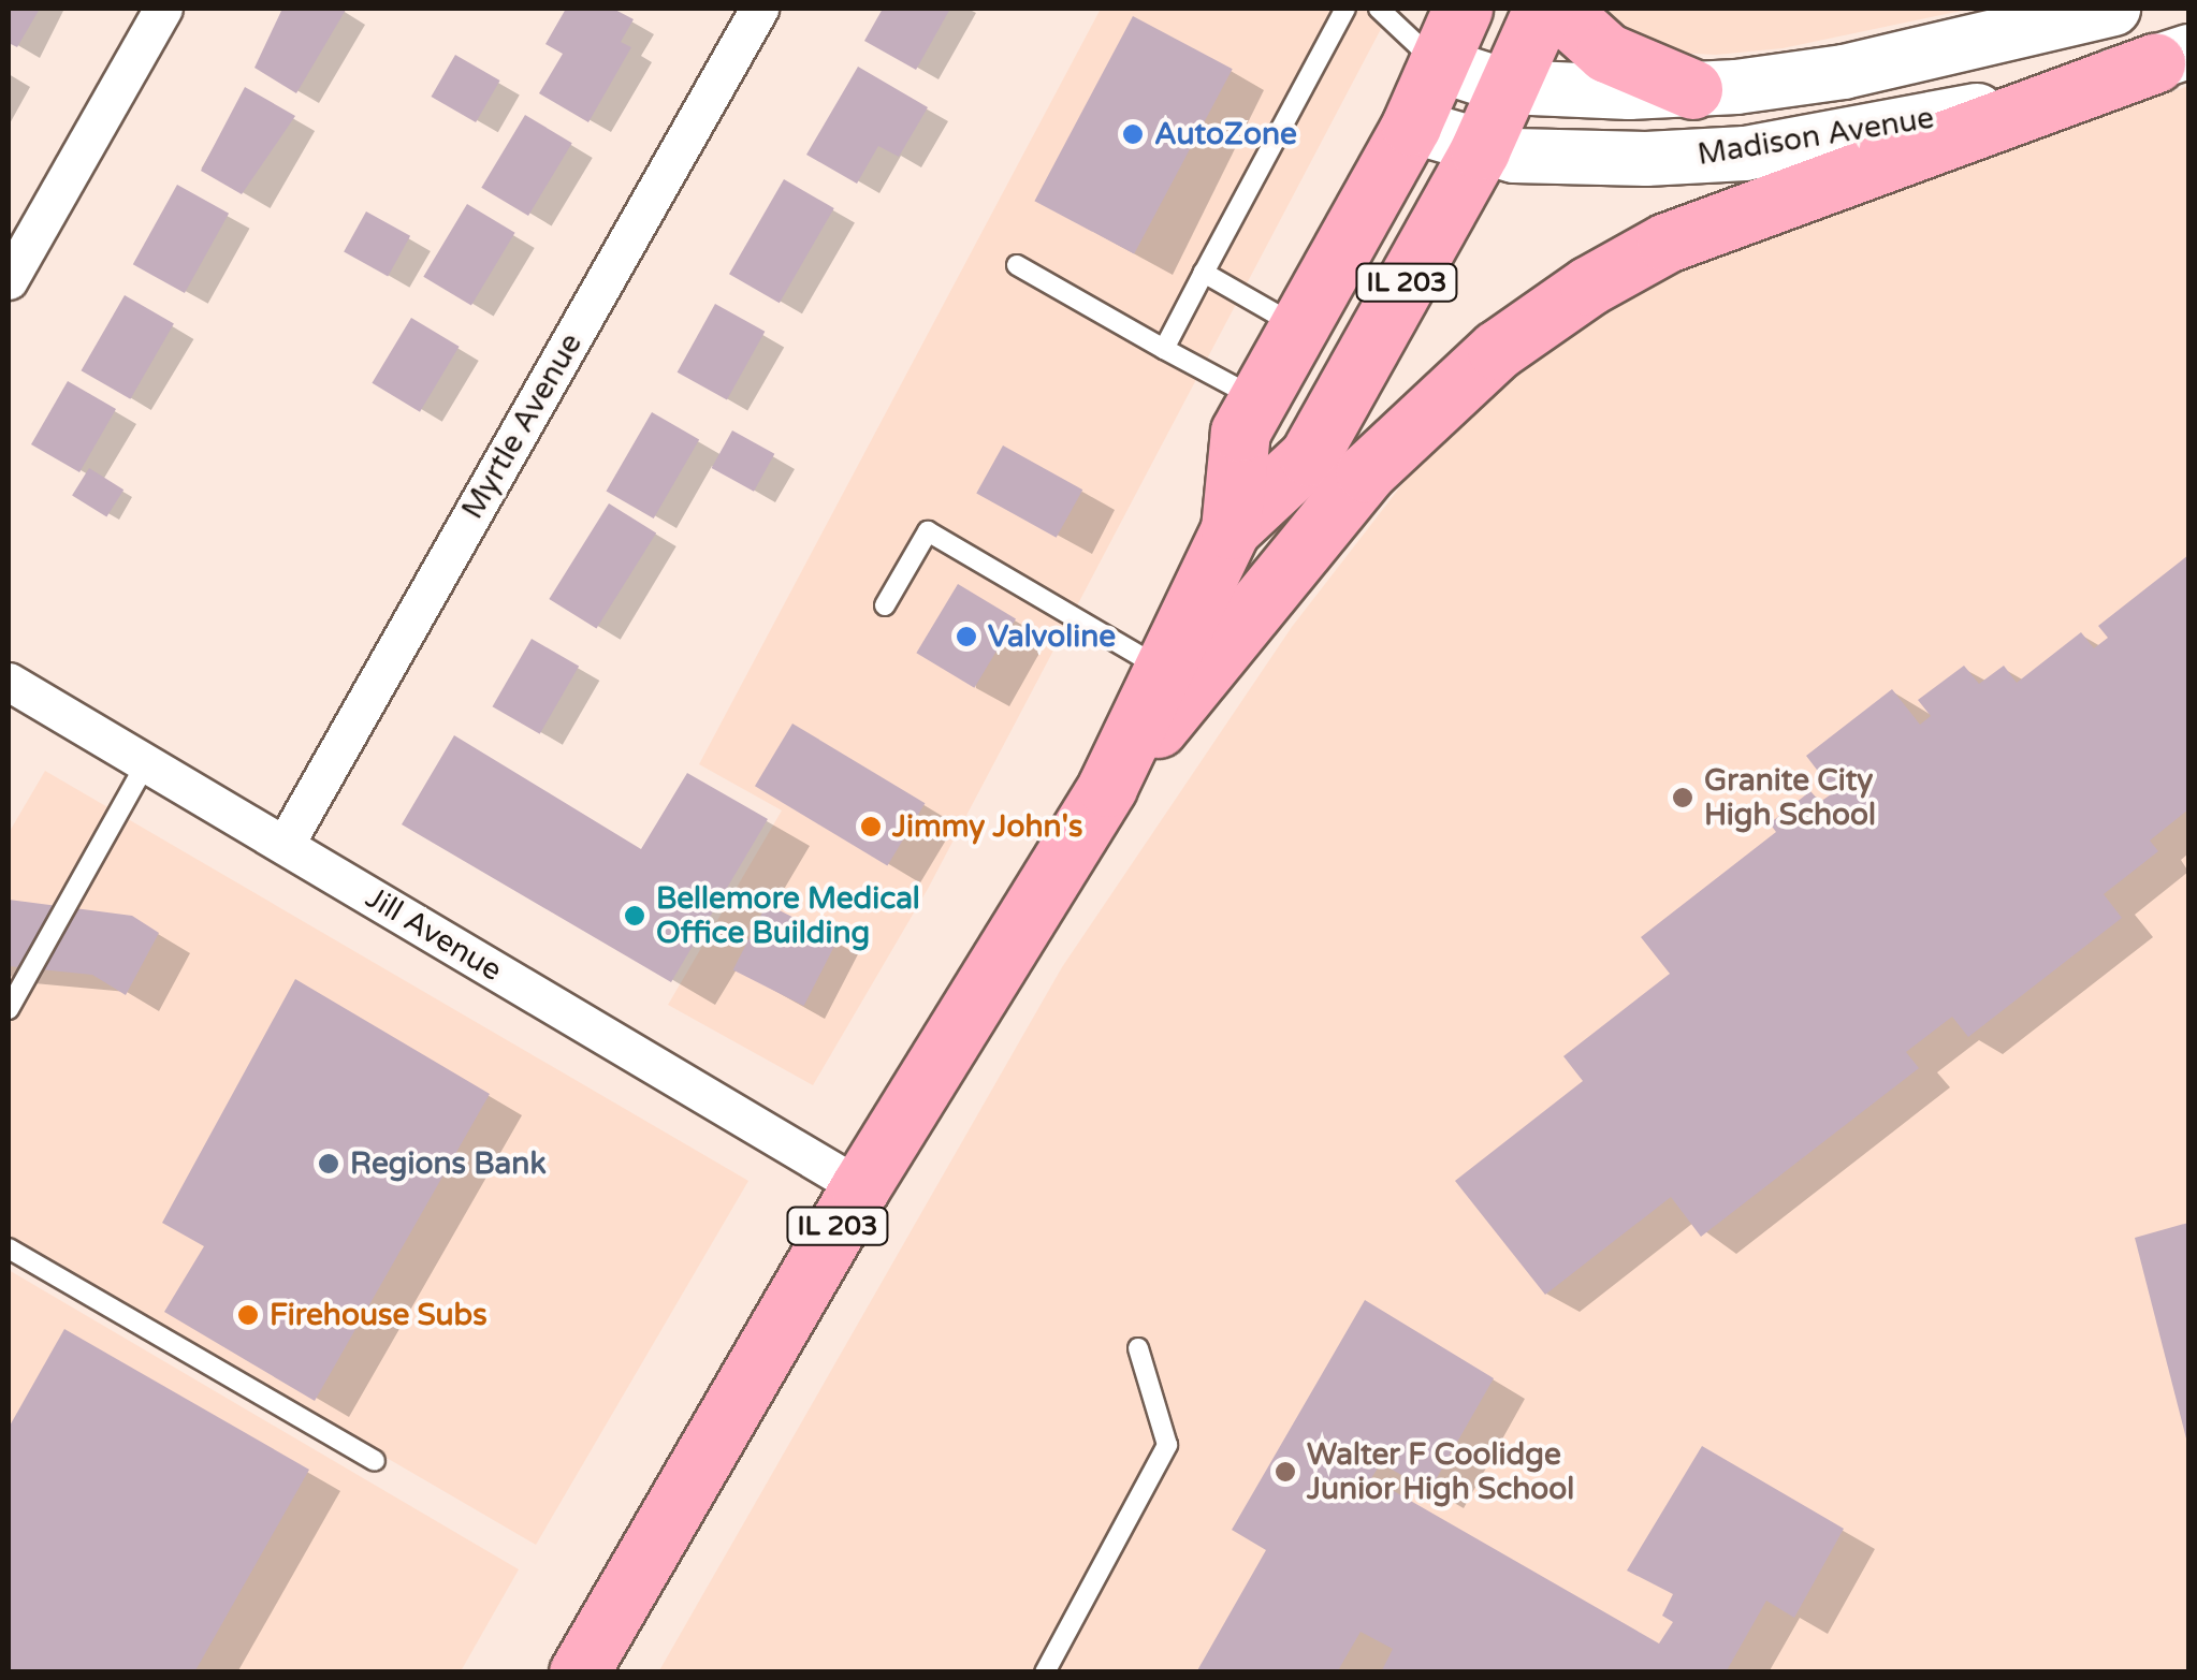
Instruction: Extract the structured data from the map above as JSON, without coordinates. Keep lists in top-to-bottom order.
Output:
{
  "streets": {
    "main road": ["Madison Avenue", "IL 203"],
    "street": ["Myrtle Avenue", "Jill Avenue"]
  },
  "crossings": [
    ["Madison Avenue", "IL 203"],
    ["IL 203", "Jill Avenue"],
    ["Myrtle Avenue", "Jill Avenue"]
  ],
  "places": [
    "AutoZone",
    "Valvoline",
    "Granite City High School",
    "Jimmy John's",
    "Bellemore Medical Office Building",
    "Regions Bank",
    "Firehouse Subs",
    "Walter F Coolidge Junior High School"
  ]
}
